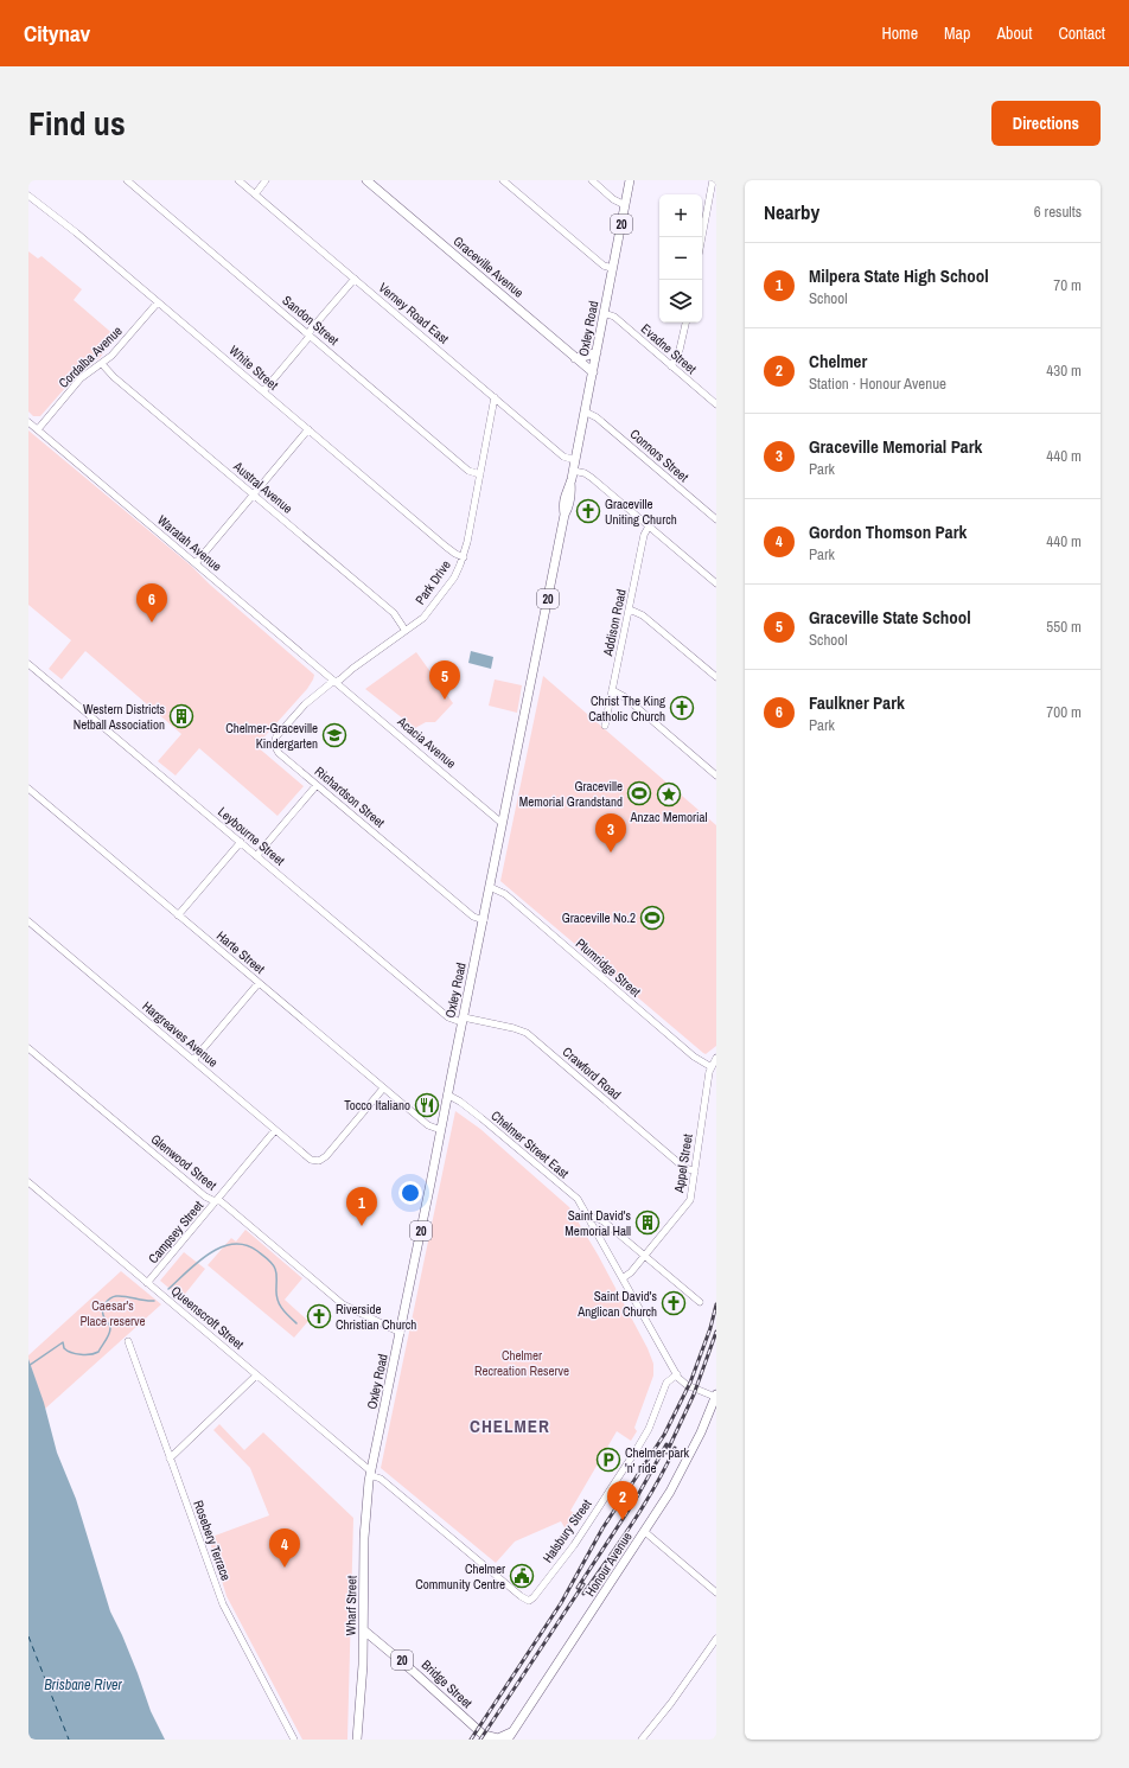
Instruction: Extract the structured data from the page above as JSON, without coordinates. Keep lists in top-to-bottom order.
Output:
{
  "streets": {
    "main road": [
      "20",
      "Graceville Avenue",
      "Oxley Road",
      "Honour Avenue",
      "Wharf Street",
      "Bridge Street"
    ],
    "street": [
      "Verney Road East",
      "Sandon Street",
      "Evadne Street",
      "Cordalba Avenue",
      "White Street",
      "Connors Street",
      "Austral Avenue",
      "Waratah Avenue",
      "Park Drive",
      "Addison Road",
      "Acacia Avenue",
      "Richardson Street",
      "Leybourne Street",
      "Harte Street",
      "Plumridge Street",
      "Hargreaves Avenue",
      "Crawford Road",
      "Chelmer Street East",
      "Glenwood Street",
      "Appel Street",
      "Campsey Street",
      "Queenscroft Street",
      "Halsbury Street",
      "Rosebery Terrace"
    ]
  },
  "crossings": [
    ["Graceville Avenue", "Oxley Road"],
    ["Verney Road East", "Oxley Road"],
    ["Verney Road East", "Park Drive"],
    ["Sandon Street", "Park Drive"],
    ["Oxley Road", "Evadne Street"],
    ["Oxley Road", "Connors Street"],
    ["Oxley Road", "Acacia Avenue"],
    ["Oxley Road", "Richardson Street"],
    ["Oxley Road", "Leybourne Street"],
    ["Oxley Road", "Harte Street"],
    ["Oxley Road", "Plumridge Street"],
    ["Oxley Road", "Crawford Road"],
    ["Oxley Road", "Chelmer Street East"],
    ["Oxley Road", "Glenwood Street"],
    ["Oxley Road", "Queenscroft Street"],
    ["Oxley Road", "Wharf Street"],
    ["Cordalba Avenue", "White Street"],
    ["Cordalba Avenue", "Austral Avenue"],
    ["Cordalba Avenue", "Waratah Avenue"],
    ["White Street", "Park Drive"],
    ["Austral Avenue", "Park Drive"],
    ["Waratah Avenue", "Park Drive"],
    ["Waratah Avenue", "Acacia Avenue"],
    ["Waratah Avenue", "Richardson Street"],
    ["Park Drive", "Acacia Avenue"],
    ["Park Drive", "Richardson Street"],
    ["Acacia Avenue", "Richardson Street"],
    ["Leybourne Street", "Crawford Road"],
    ["Harte Street", "Hargreaves Avenue"],
    ["Plumridge Street", "Appel Street"],
    ["Hargreaves Avenue", "Campsey Street"],
    ["Crawford Road", "Appel Street"],
    ["Chelmer Street East", "Appel Street"],
    ["Chelmer Street East", "Halsbury Street"],
    ["Chelmer Street East", "Honour Avenue"],
    ["Glenwood Street", "Campsey Street"],
    ["Campsey Street", "Queenscroft Street"],
    ["Queenscroft Street", "Halsbury Street"],
    ["Queenscroft Street", "Wharf Street"],
    ["Wharf Street", "Bridge Street"]
  ],
  "districts": ["CHELMER"],
  "water": ["Brisbane River"],
  "parks": ["Caesar's Place reserve", "Chelmer Recreation Reserve"],
  "places": {
    "church": [
      "Graceville Uniting Church",
      "Christ The King Catholic Church",
      "Saint David's Anglican Church",
      "Riverside Christian Church"
    ],
    "building": ["Western Districts Netball Association", "Saint David's Memorial Hall"],
    "school or university": ["Chelmer-Graceville Kindergarten"],
    "sports": ["Graceville Memorial Grandstand", "Graceville No.2"],
    "place": ["Anzac Memorial"],
    "restaurant": ["Tocco Italiano"],
    "parking": ["Chelmer park 'n' ride"],
    "public building": ["Chelmer Community Centre"]
  },
  "page": {
    "header": "Citynav",
    "nav": [
      "Home",
      "Map",
      "About",
      "Contact"
    ],
    "title": "Find us",
    "buttons": "Directions",
    "heading": ["Nearby", "6 results"],
    "map_buttons": ["+", "−"],
    "list": [
      {
        "mark": "1",
        "name": "Milpera State High School",
        "note": "School",
        "value": "70 m"
      },
      {
        "mark": "2",
        "name": "Chelmer",
        "note": "Station · Honour Avenue",
        "value": "430 m"
      },
      {
        "mark": "3",
        "name": "Graceville Memorial Park",
        "note": "Park",
        "value": "440 m"
      },
      {
        "mark": "4",
        "name": "Gordon Thomson Park",
        "note": "Park",
        "value": "440 m"
      },
      {
        "mark": "5",
        "name": "Graceville State School",
        "note": "School",
        "value": "550 m"
      },
      {
        "mark": "6",
        "name": "Faulkner Park",
        "note": "Park",
        "value": "700 m"
      }
    ],
    "pins": [
      "6",
      "5",
      "3",
      "1",
      "2",
      "4"
    ]
  }
}
